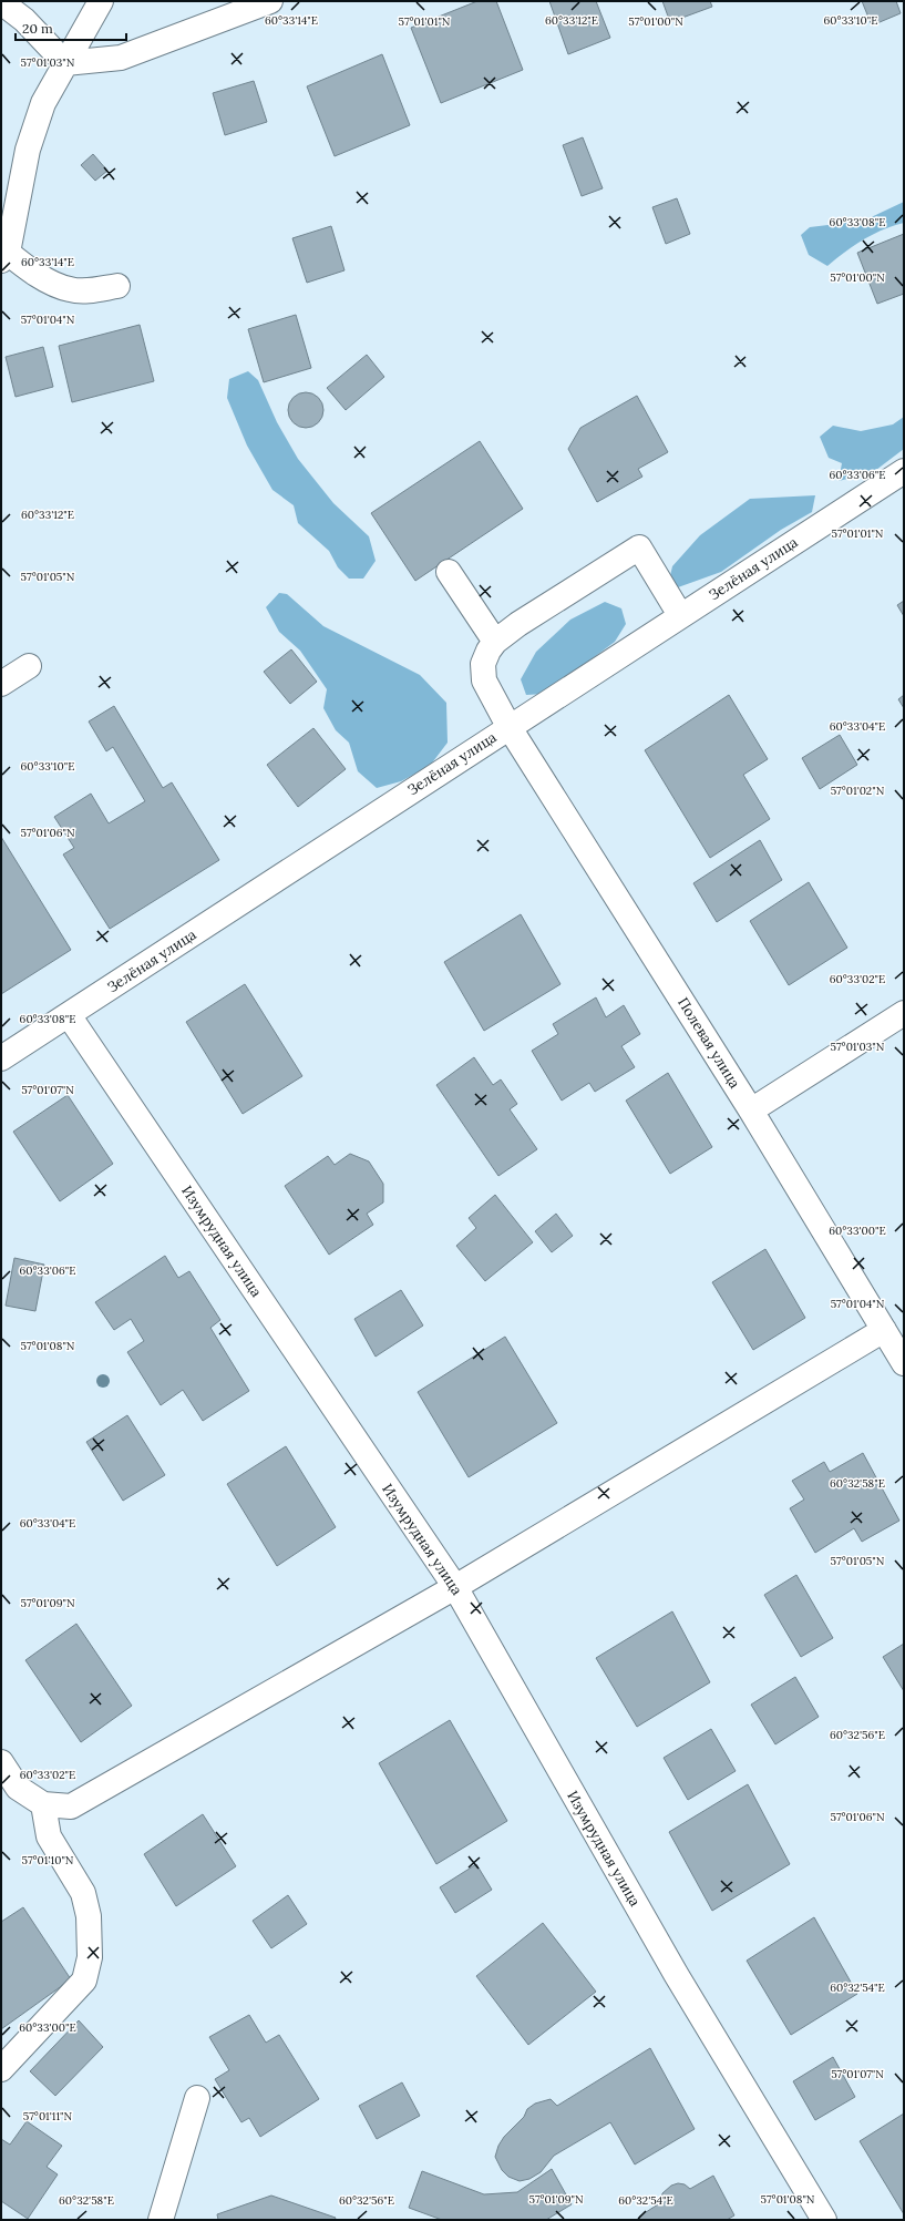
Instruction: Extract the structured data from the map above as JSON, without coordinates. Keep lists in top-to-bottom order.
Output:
{
  "streets": {
    "street": ["Зелёная улица", "Полевая улица", "Изумрудная улица"]
  },
  "crossings": [
    ["Зелёная улица", "Полевая улица"],
    ["Зелёная улица", "Изумрудная улица"]
  ],
  "scale_bar": "20 m",
  "coordinates": [
    "60°33'14\"E",
    "60°33'12\"E",
    "60°33'10\"E",
    "57°01'01\"N",
    "57°01'00\"N",
    "57°01'03\"N",
    "60°33'08\"E",
    "57°01'04\"N",
    "60°33'06\"E",
    "57°01'05\"N",
    "60°33'04\"E",
    "57°01'02\"N",
    "57°01'06\"N",
    "60°33'02\"E",
    "57°01'07\"N",
    "60°33'00\"E",
    "57°01'08\"N",
    "60°32'58\"E",
    "57°01'09\"N",
    "60°32'56\"E",
    "57°01'10\"N",
    "60°32'54\"E",
    "57°01'11\"N"
  ]
}
